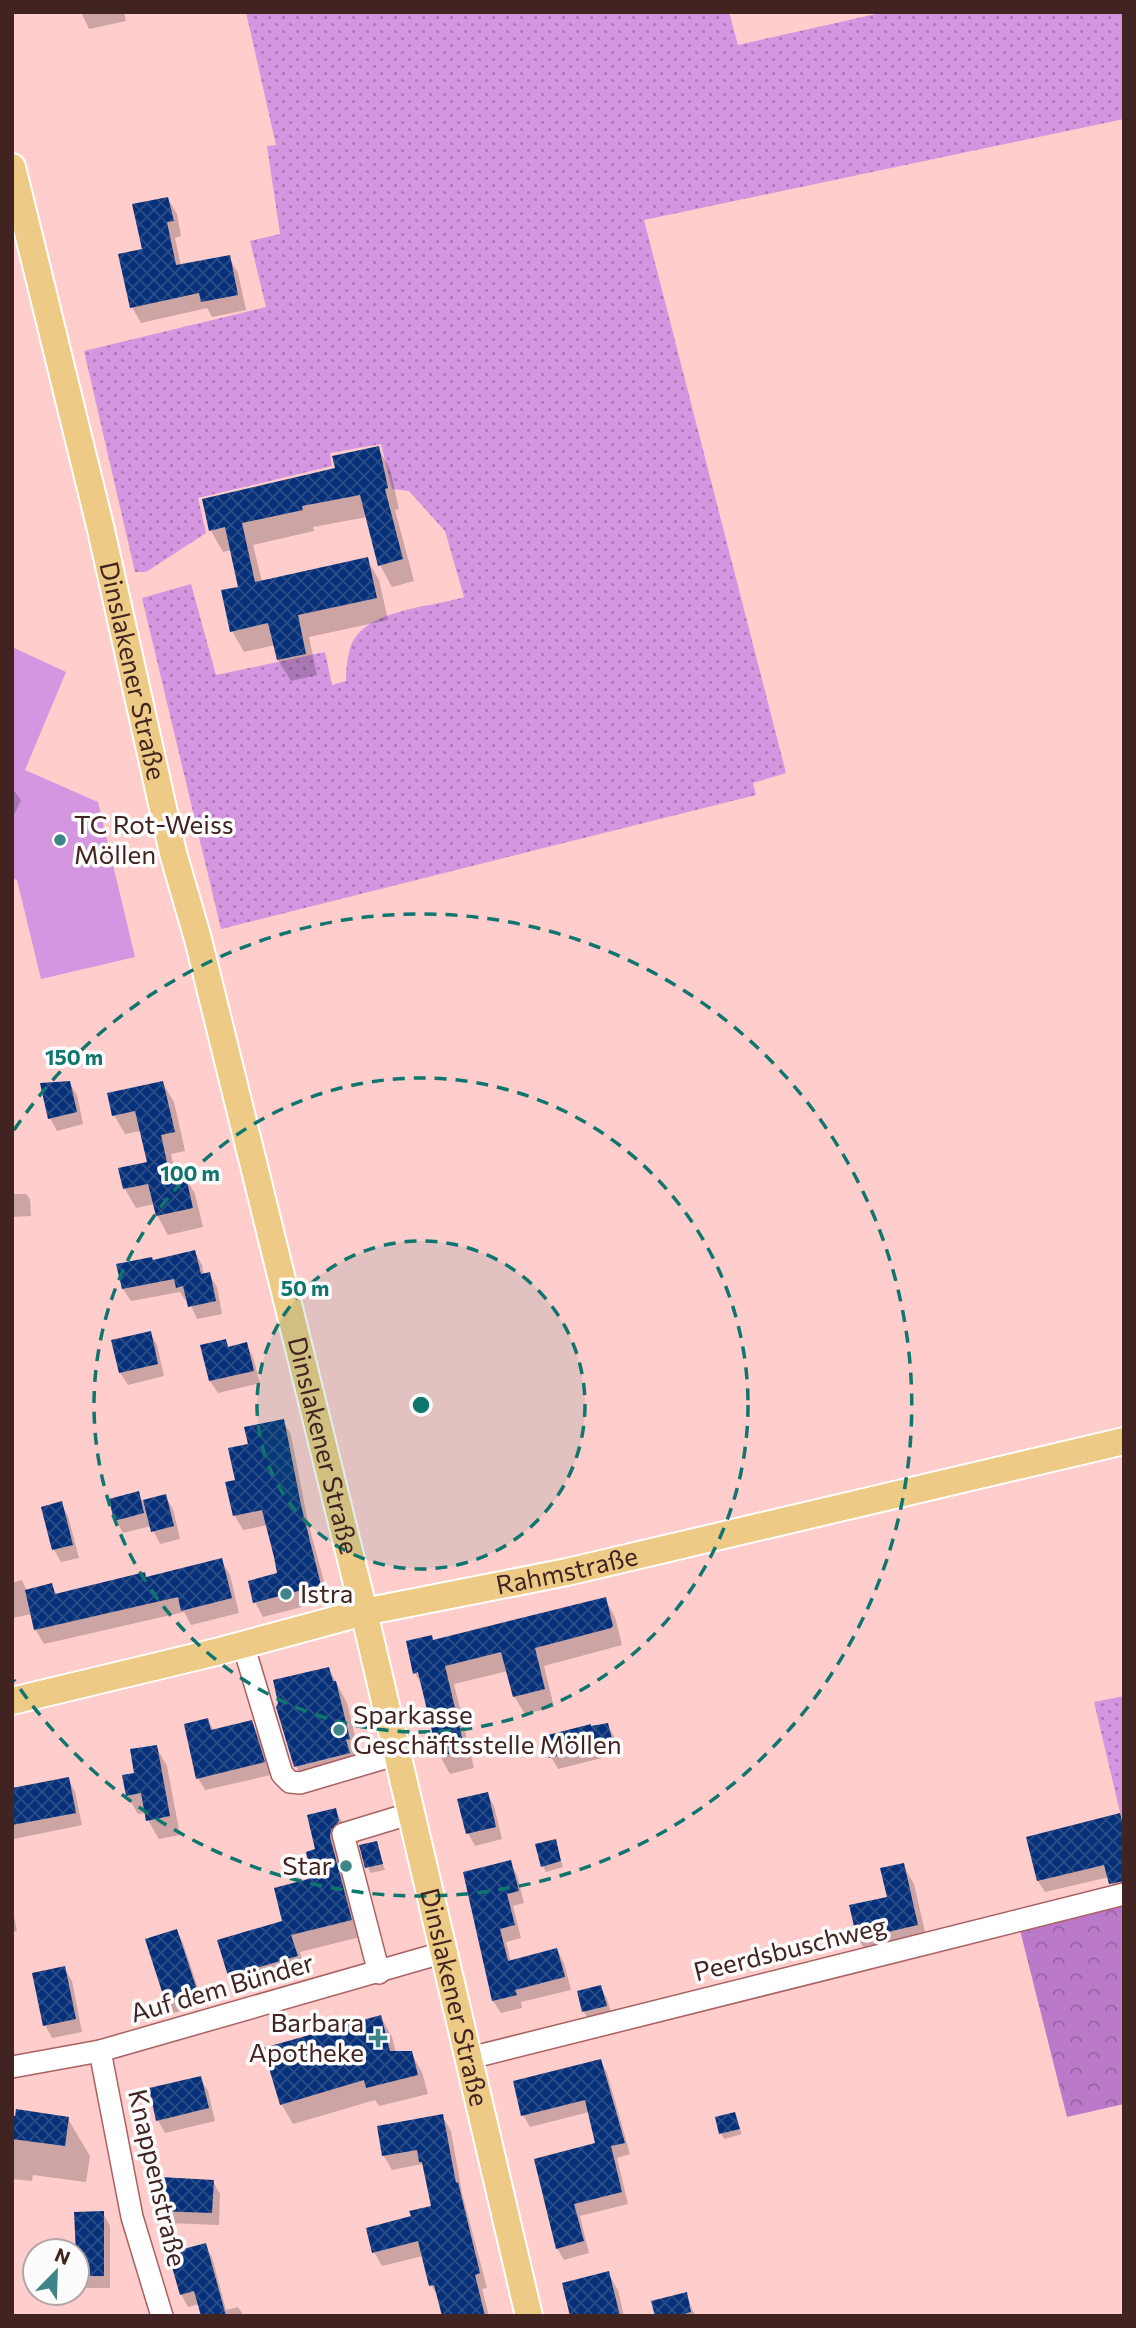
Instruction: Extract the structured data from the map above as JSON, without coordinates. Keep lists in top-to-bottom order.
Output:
{
  "streets": {
    "main road": ["Dinslakener Straße", "Rahmstraße"],
    "street": ["Peerdsbuschweg", "Auf dem Bünder", "Knappenstraße"]
  },
  "crossings": [
    ["Dinslakener Straße", "Rahmstraße"],
    ["Dinslakener Straße", "Peerdsbuschweg"],
    ["Dinslakener Straße", "Auf dem Bünder"],
    ["Auf dem Bünder", "Knappenstraße"]
  ],
  "places": {
    "other": [
      "TC Rot-Weiss Möllen",
      "Istra",
      "Sparkasse Geschäftsstelle Möllen",
      "Star"
    ],
    "health": ["Barbara Apotheke"]
  },
  "north": "top right",
  "rings": ["150 m", "100 m", "50 m"]
}
